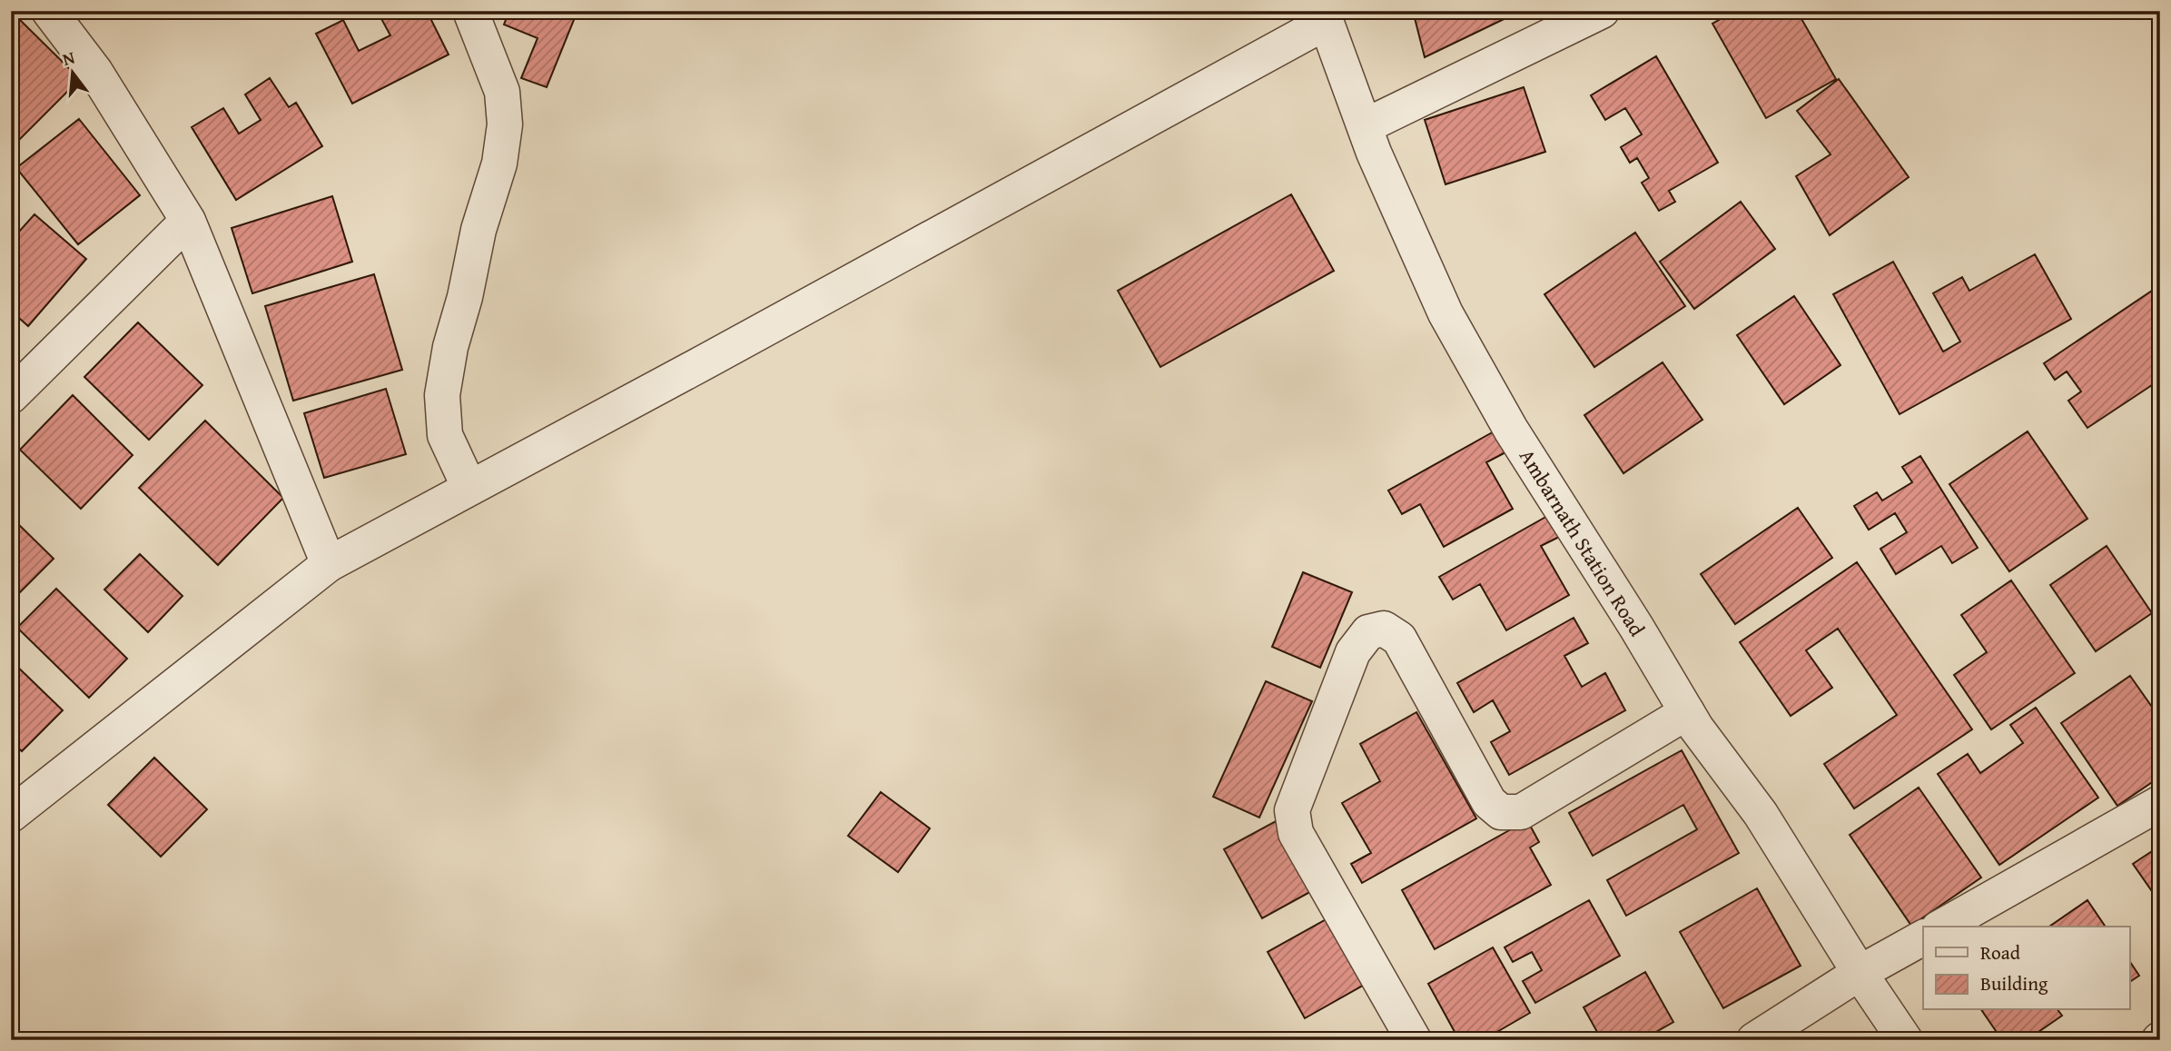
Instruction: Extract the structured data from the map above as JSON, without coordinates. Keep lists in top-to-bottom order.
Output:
{
  "streets": {
    "street": ["Ambarnath Station Road"]
  },
  "legend": ["Road", "Building"],
  "north": "top"
}
